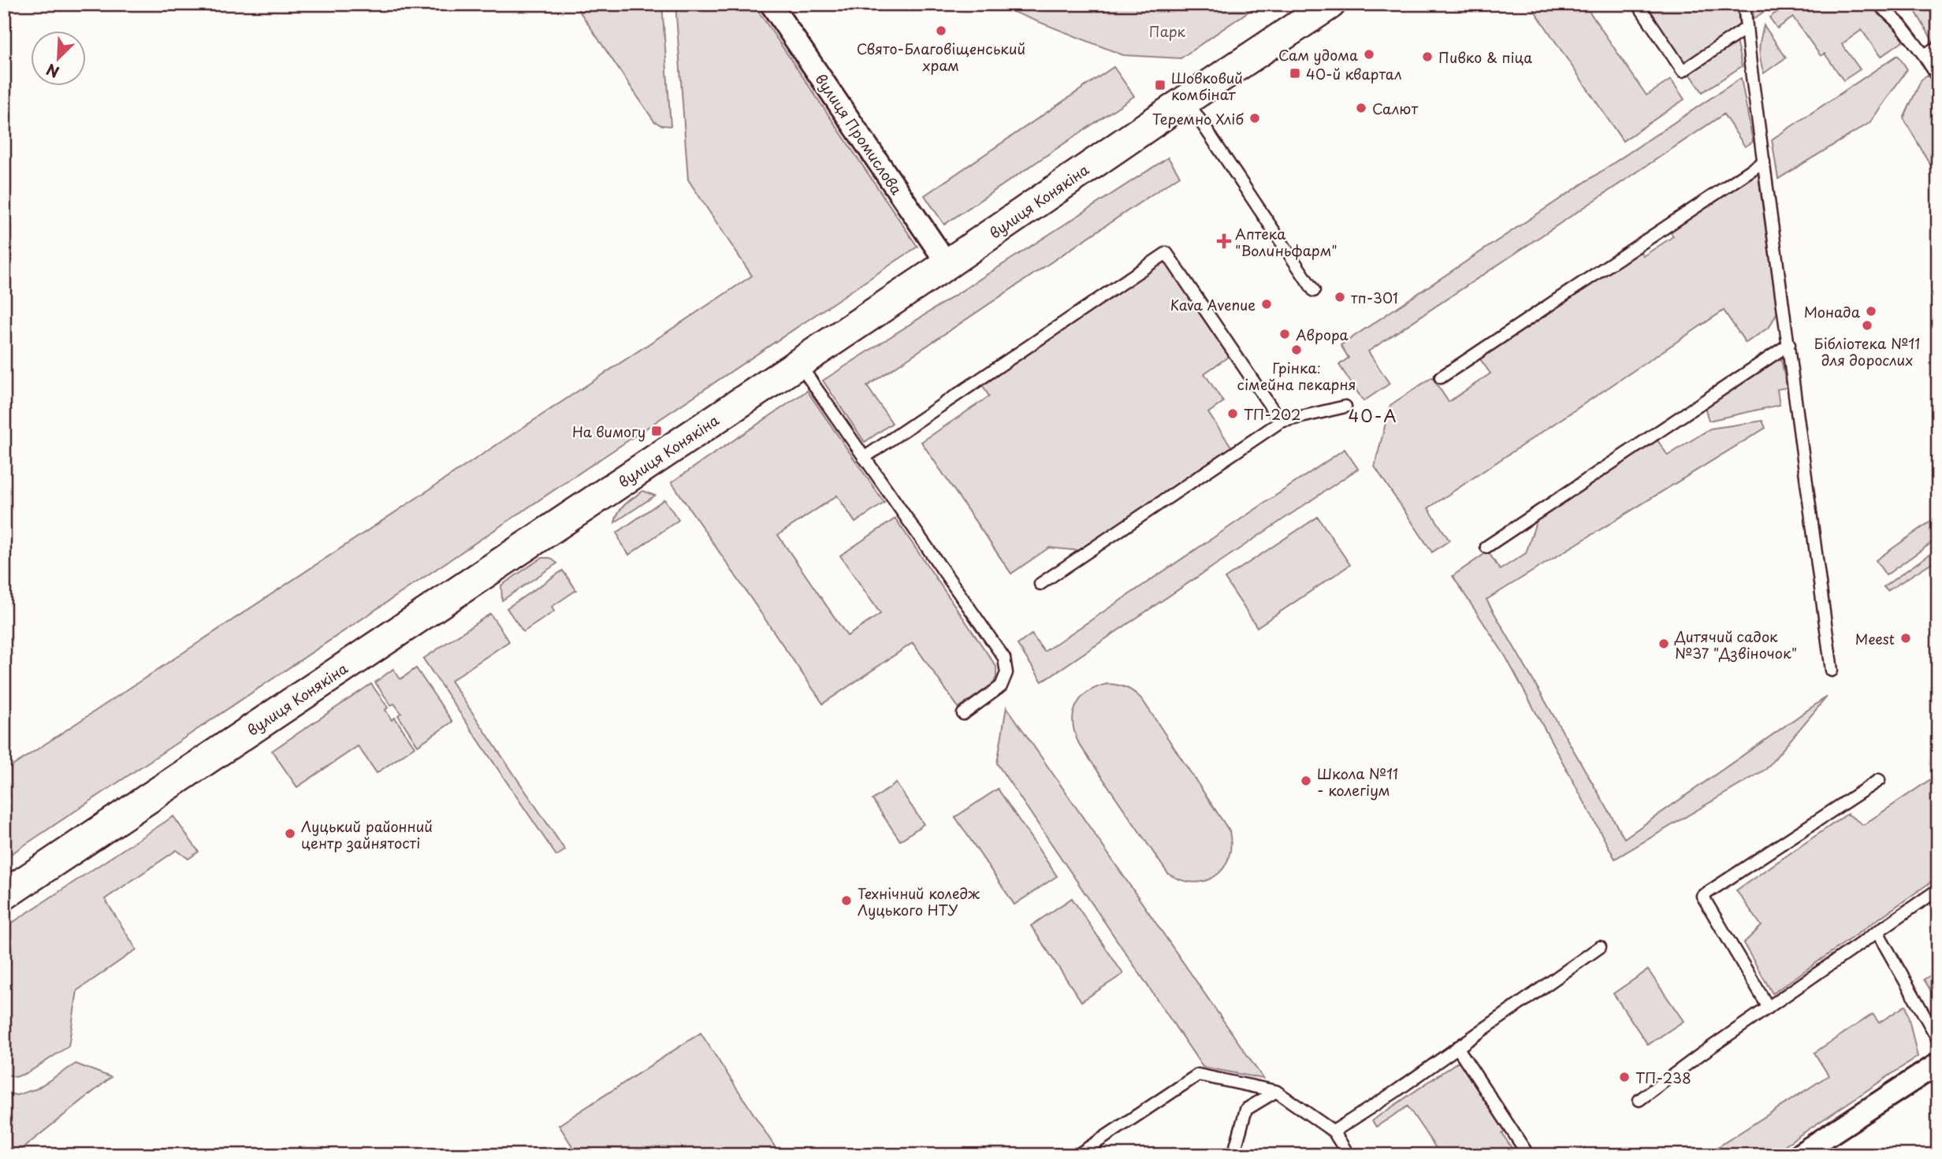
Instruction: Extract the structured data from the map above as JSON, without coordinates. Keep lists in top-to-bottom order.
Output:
{
  "streets": {
    "street": ["вулиця Промислова", "вулиця Конякіна"]
  },
  "crossings": [
    ["вулиця Промислова", "вулиця Конякіна"]
  ],
  "districts": ["40-А"],
  "parks": ["Парк"],
  "places": {
    "other": [
      "Свято-Благовіщенський храм",
      "Сам удома",
      "Пивко & піца",
      "Салют",
      "Теремно Хліб",
      "тп-301",
      "Kava Avenue",
      "Монада",
      "Бібліотека №11 для дорослих",
      "Аврора",
      "Грінка: сімейна пекарня",
      "ТП-202",
      "Meest",
      "Дитячий садок №37 \"Дзвіночок\"",
      "Школа №11 - колегіум",
      "Луцький районний центр зайнятості",
      "Технічний коледж Луцького НТУ",
      "ТП-238"
    ],
    "transit": ["40-й квартал", "Шовковий комбінат", "На вимогу"],
    "health": ["Аптека \"Волиньфарм\""]
  },
  "north": "bottom left"
}
